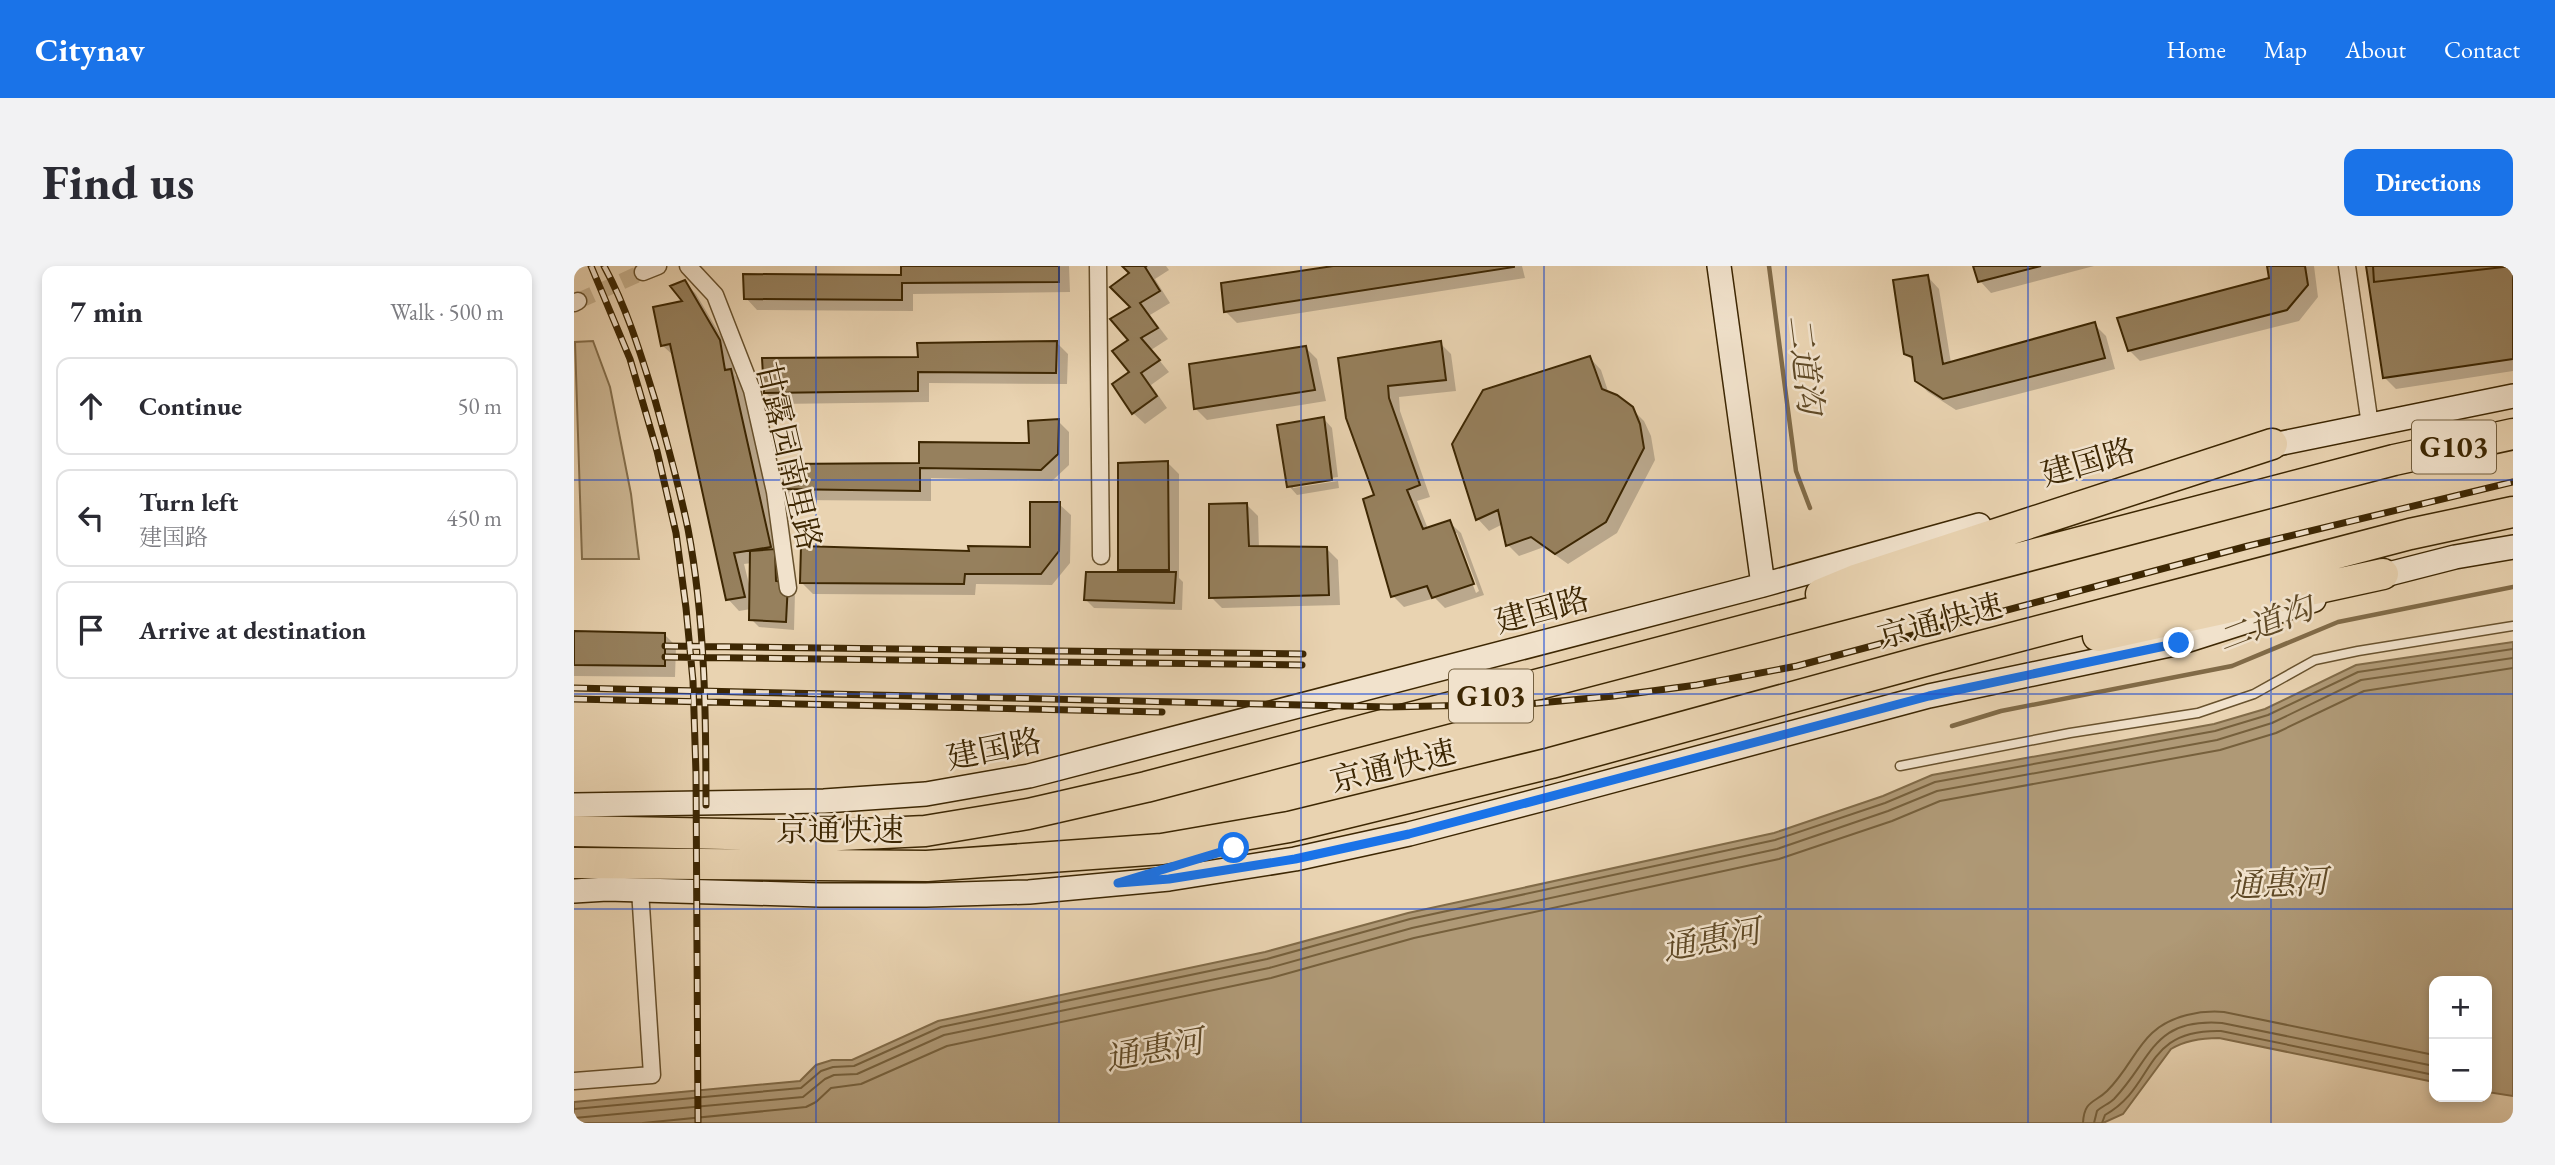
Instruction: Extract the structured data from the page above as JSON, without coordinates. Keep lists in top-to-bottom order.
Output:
{
  "streets": {
    "highway": ["G103", "京通快速"],
    "main road": ["建国路"],
    "street": ["甘露园南里路"]
  },
  "water": ["二道沟", "通惠河"],
  "page": {
    "header": "Citynav",
    "nav": [
      "Home",
      "Map",
      "About",
      "Contact"
    ],
    "buttons": "Directions",
    "title": "Find us",
    "heading": ["7 min", "Walk · 500 m"],
    "list": [
      ["Continue", "50 m"],
      ["Turn left", "建国路", "450 m"],
      "Arrive at destination"
    ],
    "map_buttons": ["+", "−"]
  }
}
